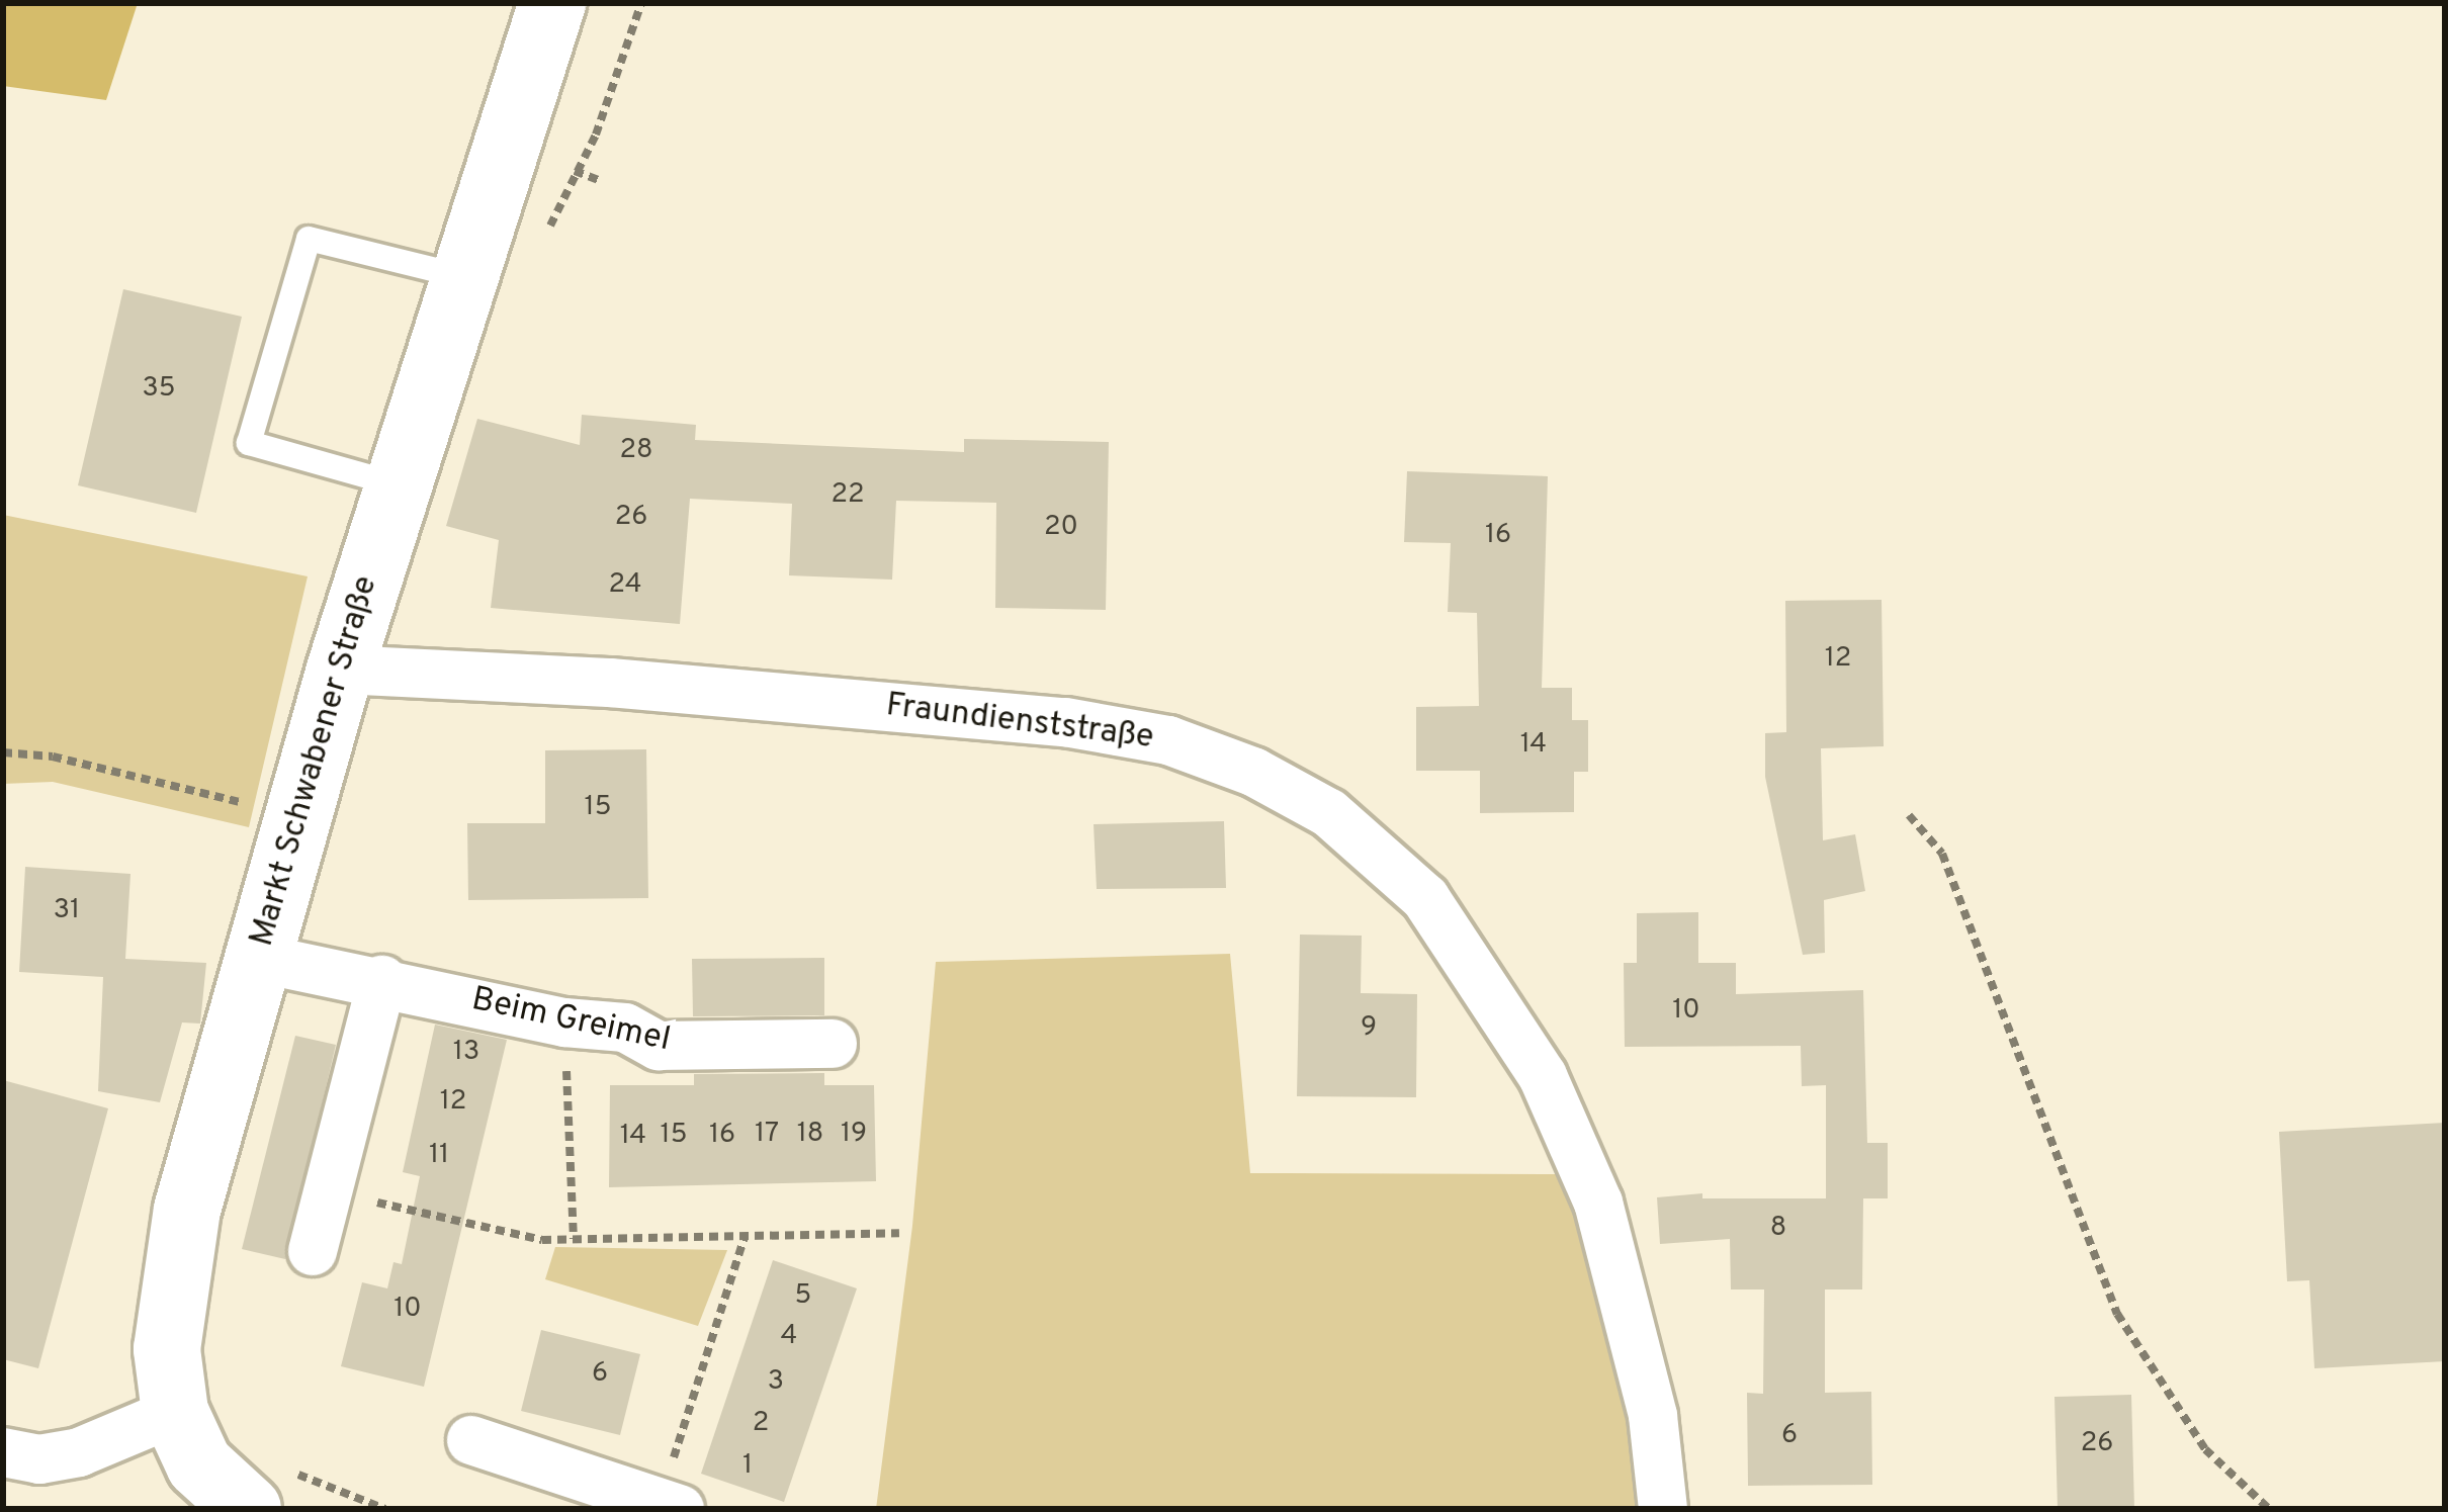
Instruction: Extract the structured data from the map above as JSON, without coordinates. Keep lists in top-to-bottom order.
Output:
{
  "streets": {
    "main road": ["Markt Schwabener Straße"],
    "street": ["Fraundienststraße", "Beim Greimel"]
  },
  "crossings": [
    ["Fraundienststraße", "Markt Schwabener Straße"],
    ["Markt Schwabener Straße", "Beim Greimel"]
  ],
  "house_numbers": [
    "35",
    "28",
    "22",
    "26",
    "20",
    "16",
    "24",
    "12",
    "14",
    "15",
    "31",
    "10",
    "9",
    "13",
    "12",
    "17",
    "18",
    "19",
    "15",
    "16",
    "14",
    "11",
    "8",
    "5",
    "10",
    "4",
    "6",
    "3",
    "2",
    "6",
    "26",
    "1"
  ]
}
